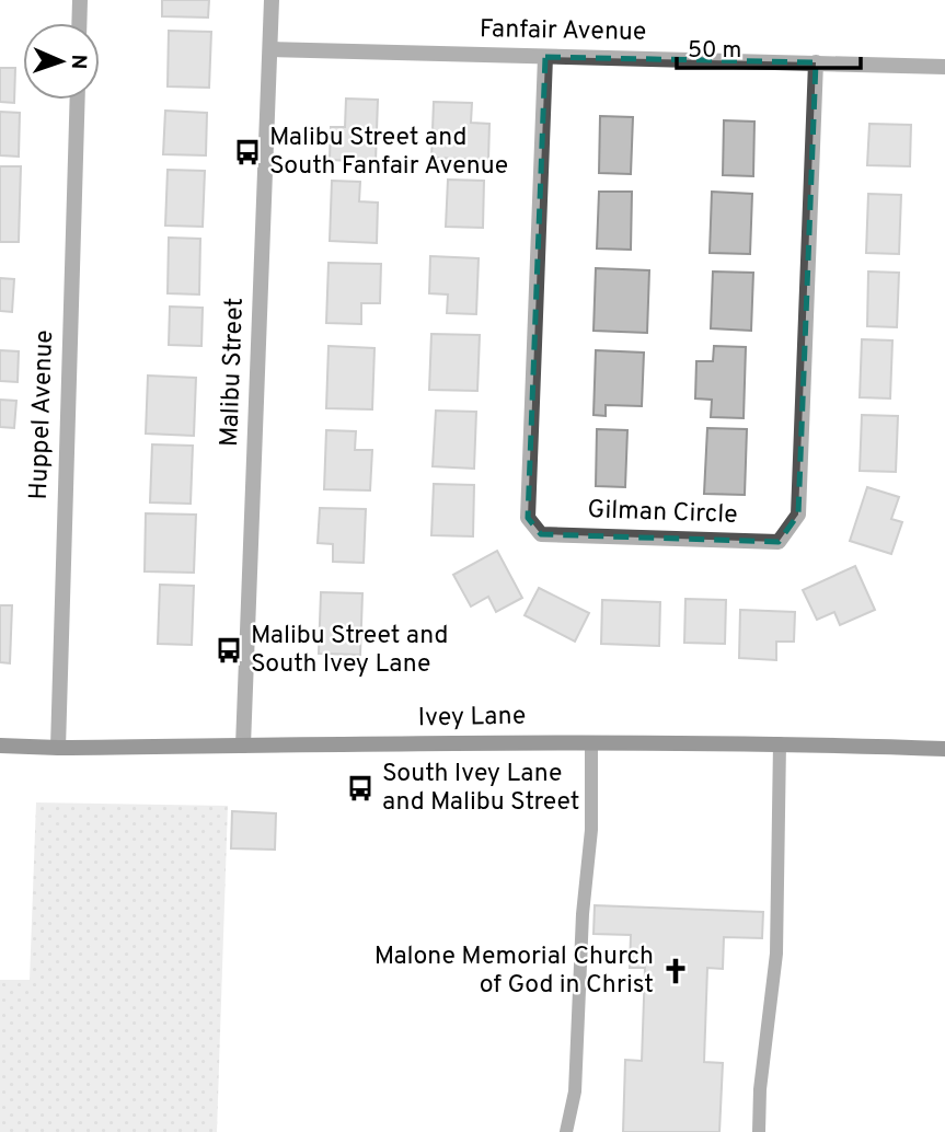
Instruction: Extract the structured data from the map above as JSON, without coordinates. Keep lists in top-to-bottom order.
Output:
{
  "streets": {
    "street": [
      "Fanfair Avenue",
      "Malibu Street",
      "Huppel Avenue",
      "Gilman Circle",
      "Ivey Lane"
    ]
  },
  "crossings": [
    ["Fanfair Avenue", "Malibu Street"],
    ["Fanfair Avenue", "Gilman Circle"],
    ["Malibu Street", "Ivey Lane"],
    ["Huppel Avenue", "Ivey Lane"]
  ],
  "places": {
    "bus stop": ["Malibu Street and South Fanfair Avenue", "Malibu Street and South Ivey Lane", "South Ivey Lane and Malibu Street"],
    "church": ["Malone Memorial Church of God in Christ"]
  },
  "scale_bar": "50 m",
  "north": "right"
}
